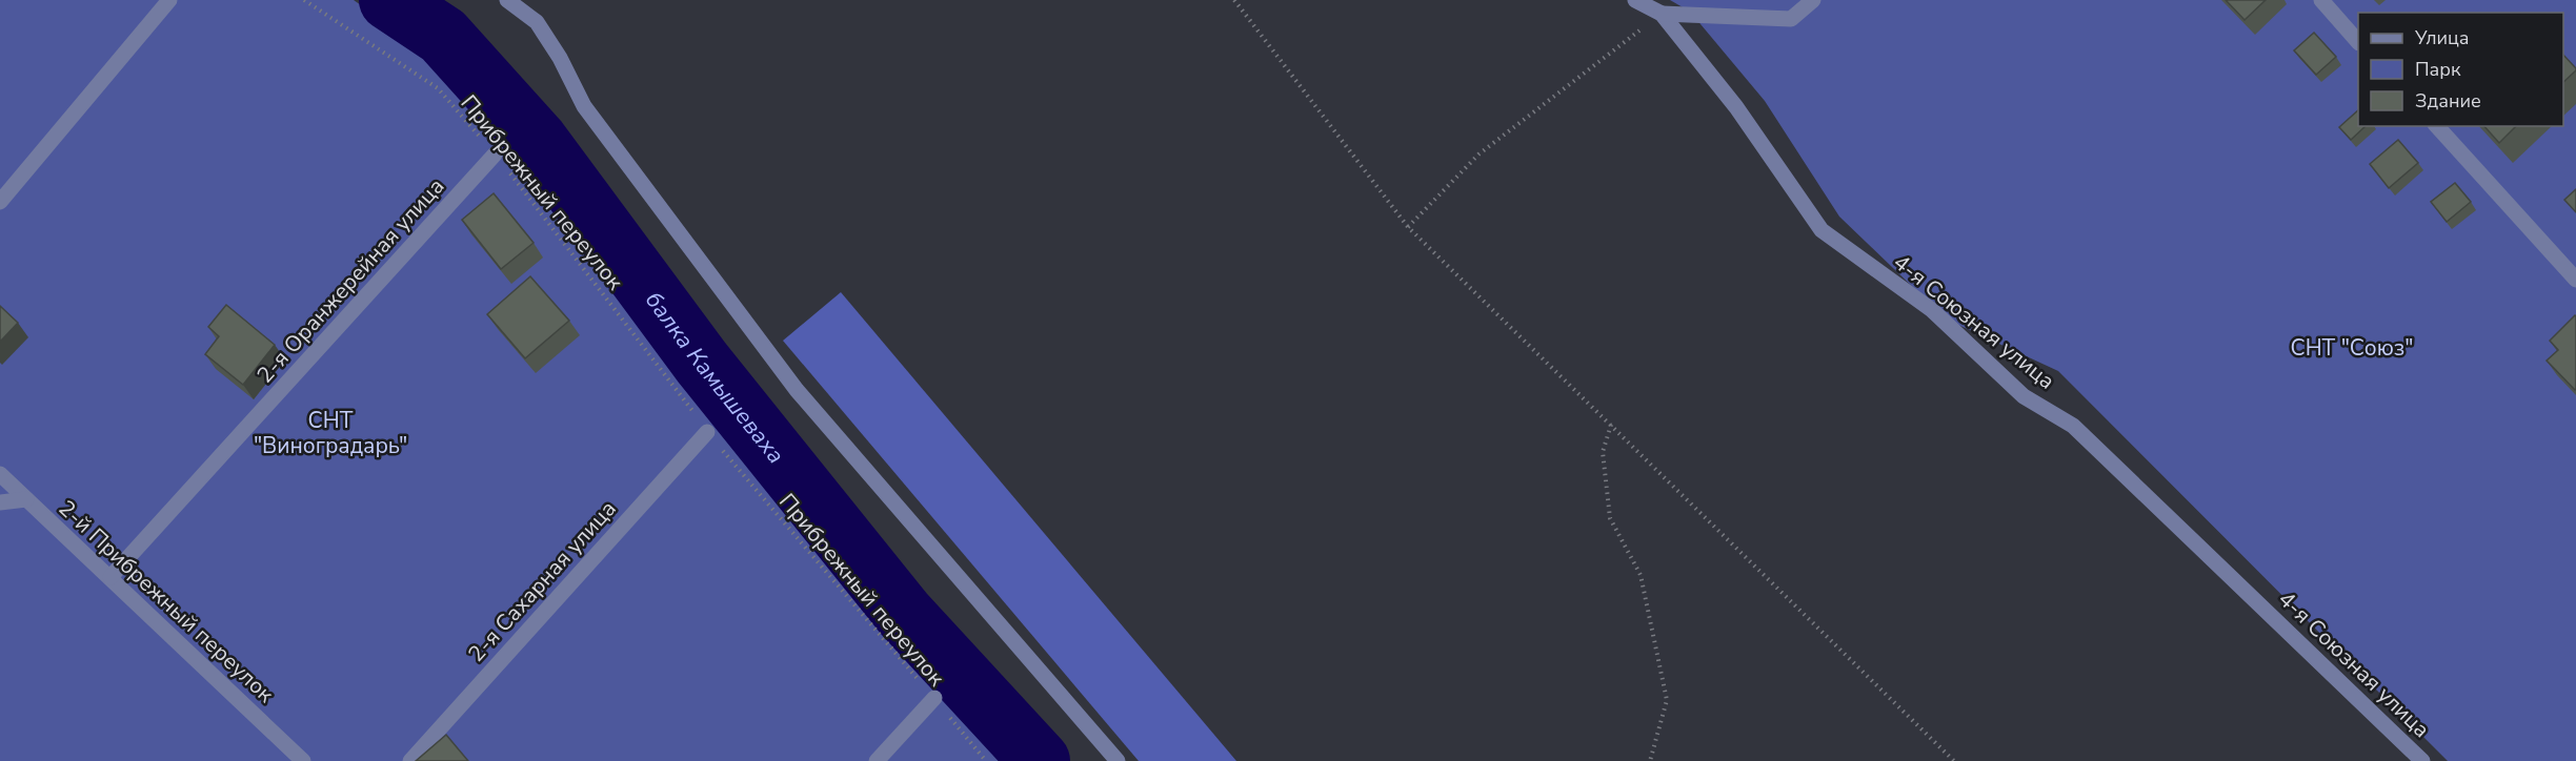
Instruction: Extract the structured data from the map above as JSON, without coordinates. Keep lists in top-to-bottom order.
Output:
{
  "streets": {
    "street": [
      "2-я Оранжерейная улица",
      "4-я Союзная улица",
      "2-я Сахарная улица",
      "2-й Прибрежный переулок"
    ],
    "path": ["Прибрежный переулок"]
  },
  "crossings": [
    ["Прибрежный переулок", "2-я Оранжерейная улица"],
    ["Прибрежный переулок", "2-я Сахарная улица"],
    ["2-я Оранжерейная улица", "2-й Прибрежный переулок"]
  ],
  "water": ["балка Камышеваха"],
  "parks": ["СНТ \"Союз\"", "СНТ \"Виноградарь\""],
  "legend": ["Улица", "Парк", "Здание"]
}
